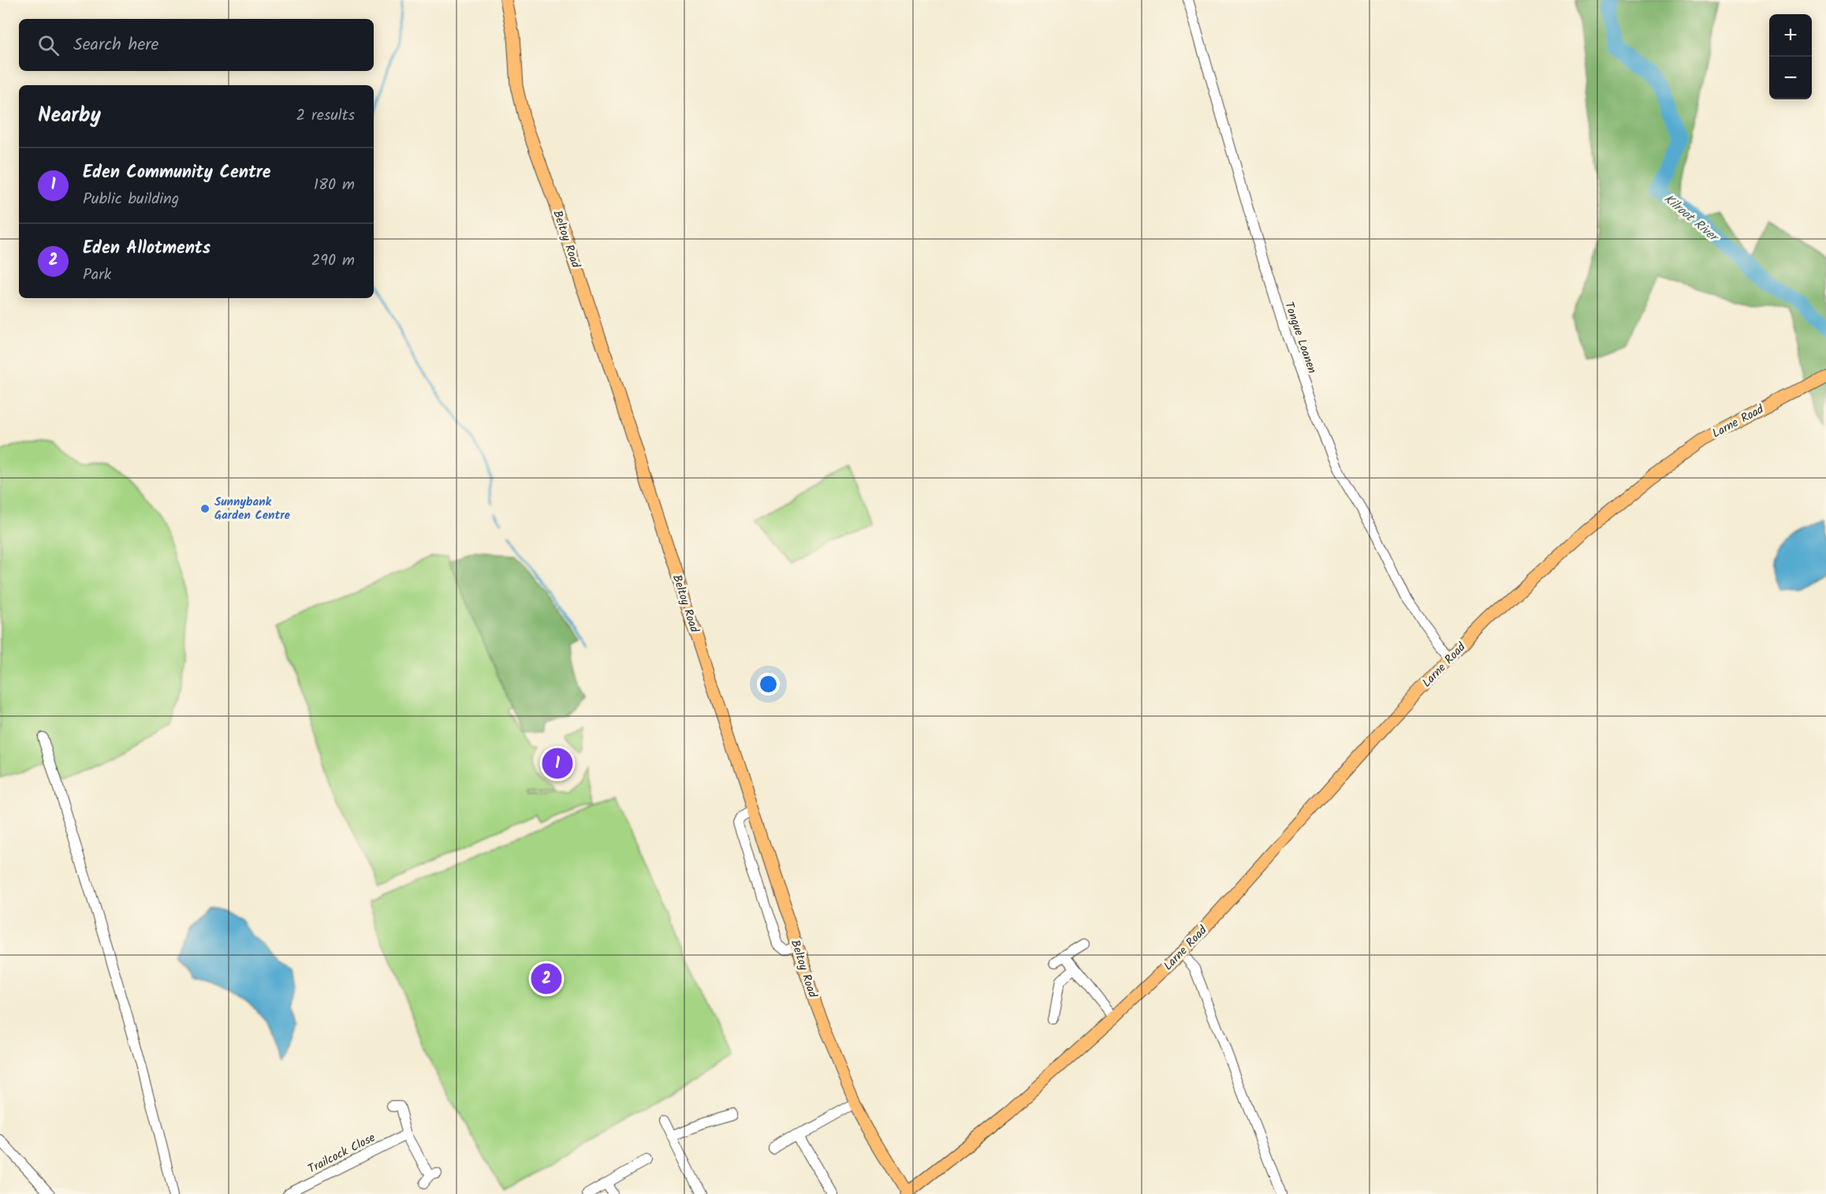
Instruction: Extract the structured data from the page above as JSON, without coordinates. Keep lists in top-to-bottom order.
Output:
{
  "streets": {
    "main road": ["Beltoy Road", "Larne Road"],
    "street": ["Tongue Loanen", "Trailcock Close"]
  },
  "crossings": [
    ["Beltoy Road", "Larne Road"],
    ["Tongue Loanen", "Larne Road"]
  ],
  "water": ["Kilroot River"],
  "places": ["Sunnybank Garden Centre"],
  "page": {
    "map_buttons": ["+", "−"],
    "search": "Search here",
    "heading": ["Nearby", "2 results"],
    "list": [
      {
        "mark": "1",
        "name": "Eden Community Centre",
        "note": "Public building",
        "value": "180 m"
      },
      {
        "mark": "2",
        "name": "Eden Allotments",
        "note": "Park",
        "value": "290 m"
      }
    ],
    "pins": ["1", "2"]
  }
}
